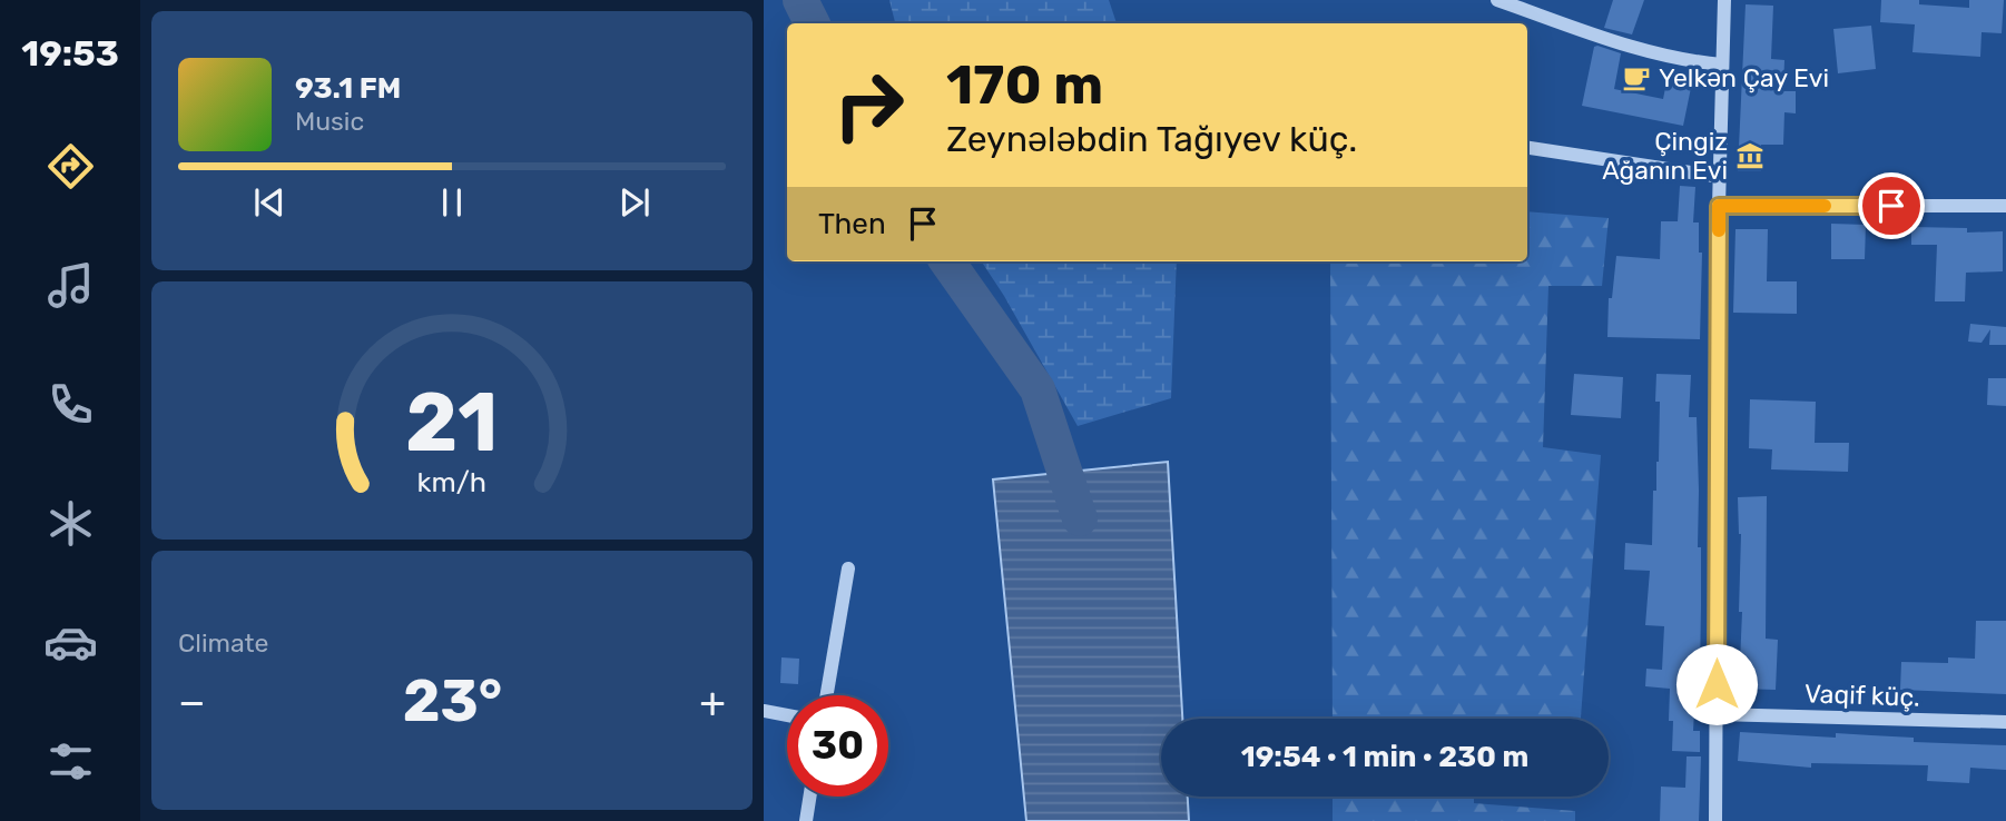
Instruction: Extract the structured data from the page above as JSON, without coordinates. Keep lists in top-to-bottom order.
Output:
{
  "streets": {
    "street": ["Vaqif küç."]
  },
  "places": {
    "cafe": ["Yelkən Çay Evi"],
    "museum": ["Çingiz Ağanın Evi"]
  },
  "page": {
    "tabs": "19:53",
    "turn": ["170 m", "Zeynələbdin Tağıyev küç."],
    "song": ["93.1 FM", "Music"],
    "then": "Then",
    "tile": "Climate",
    "heat": ["−", "23°", "+"],
    "limit": "30",
    "trip": "19:54 · 1 min · 230 m",
    "gauge": ["21", "km/h"]
  }
}
